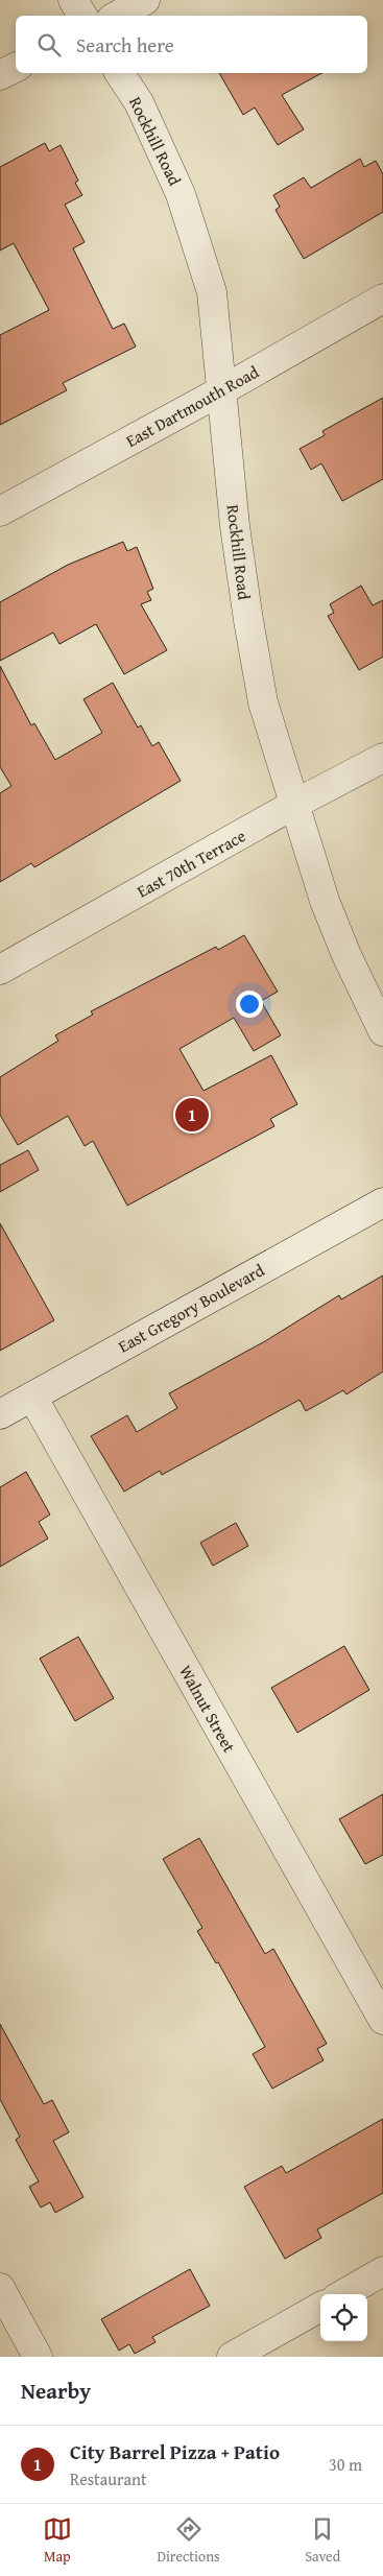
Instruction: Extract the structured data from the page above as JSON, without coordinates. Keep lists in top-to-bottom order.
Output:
{
  "streets": {
    "street": [
      "Rockhill Road",
      "East Dartmouth Road",
      "East 70th Terrace",
      "East Gregory Boulevard",
      "Walnut Street"
    ]
  },
  "crossings": [
    ["Rockhill Road", "East Dartmouth Road"],
    ["Rockhill Road", "East 70th Terrace"],
    ["East Gregory Boulevard", "Walnut Street"]
  ],
  "page": {
    "search": "Search here",
    "pins": "1",
    "heading": "Nearby",
    "list": [
      {
        "mark": "1",
        "name": "City Barrel Pizza + Patio",
        "note": "Restaurant",
        "value": "30 m"
      }
    ],
    "nav": ["Map", "Directions", "Saved"]
  }
}
